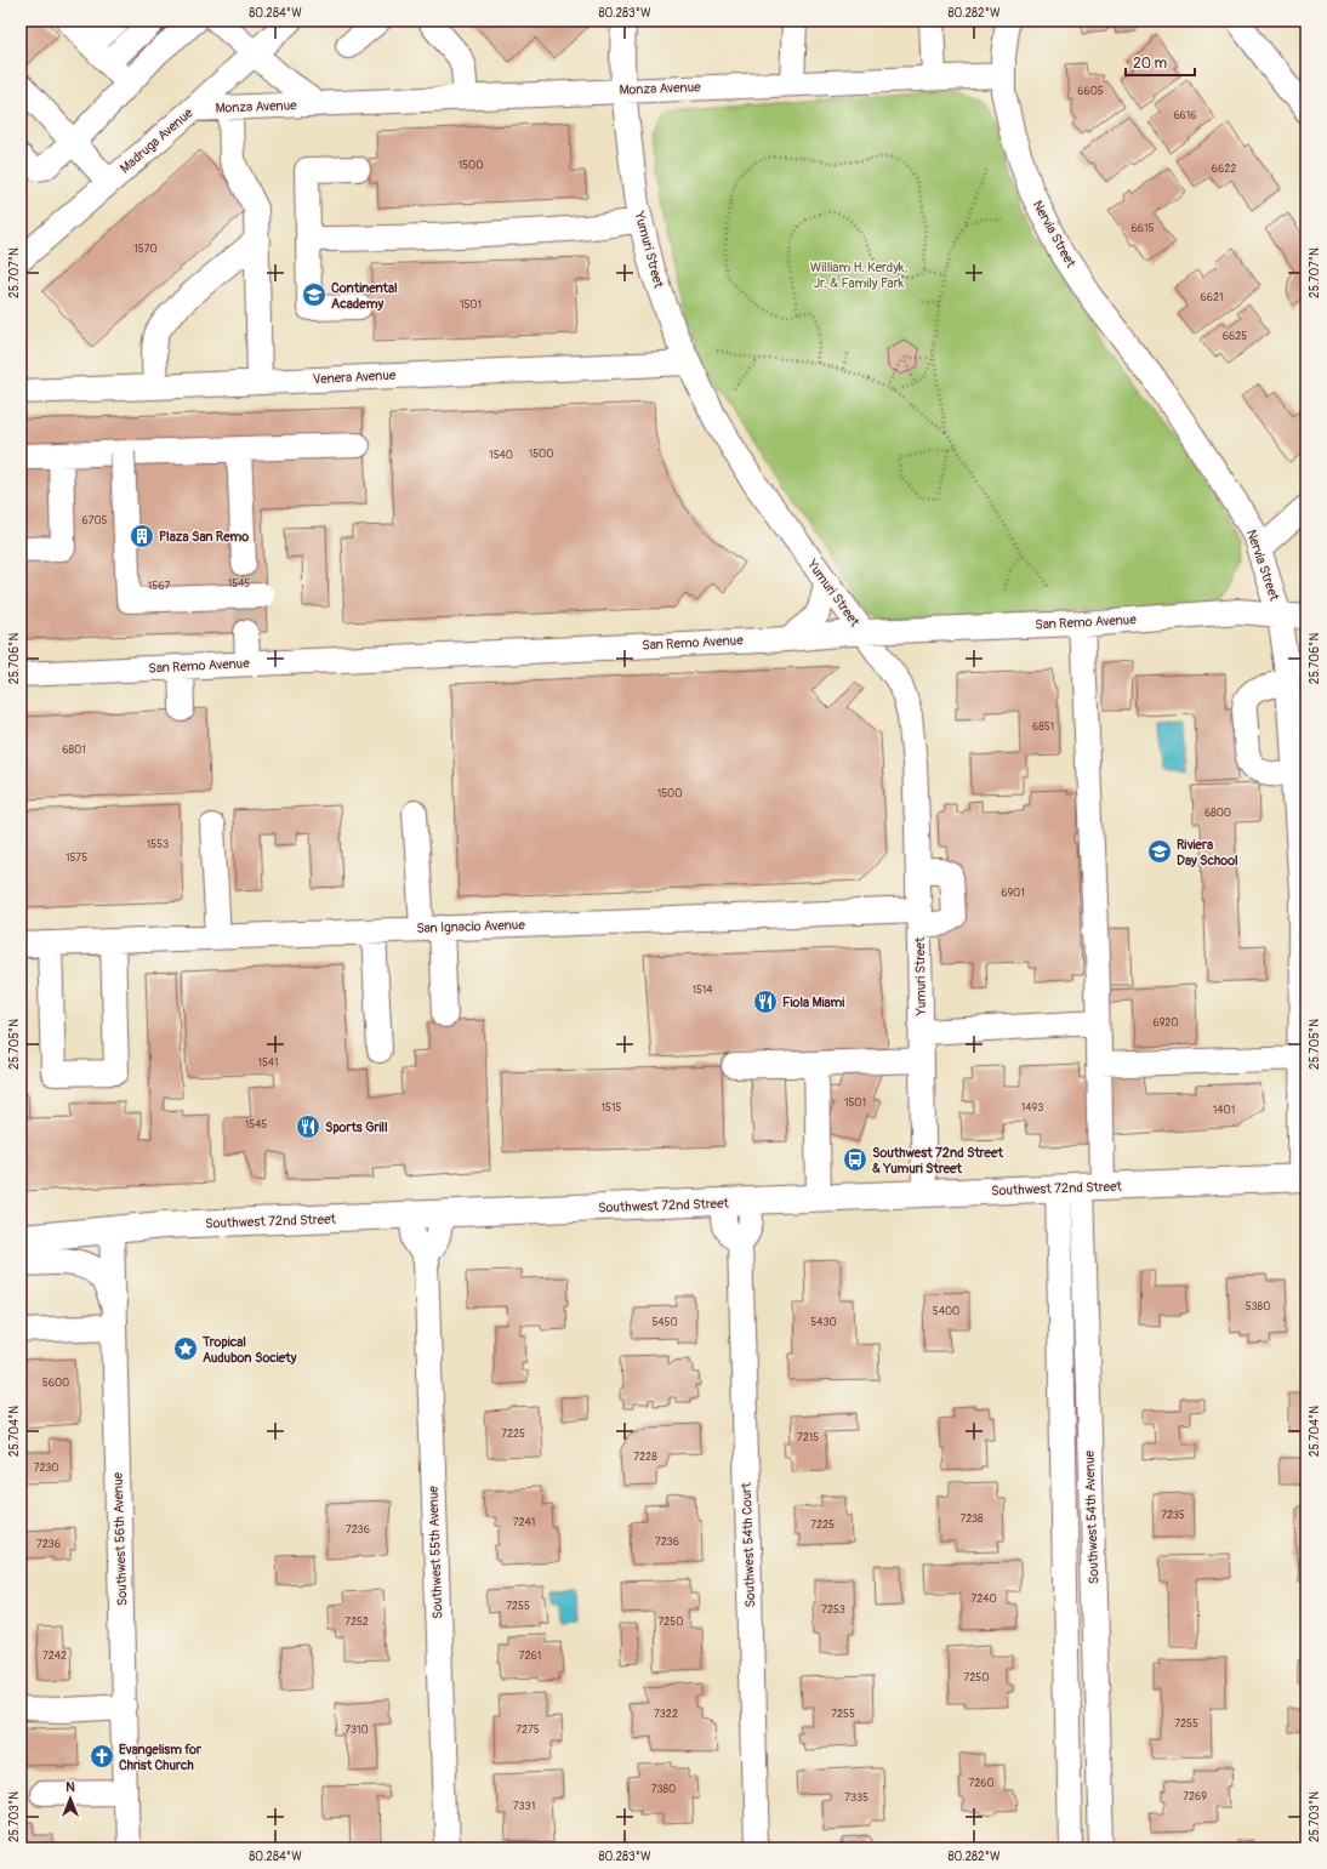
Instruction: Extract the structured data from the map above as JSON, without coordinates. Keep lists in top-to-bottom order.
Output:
{
  "streets": {
    "main road": ["Southwest 72nd Street"],
    "street": [
      "Monza Avenue",
      "Madruga Avenue",
      "Nervia Street",
      "Yumuri Street",
      "Venera Avenue",
      "San Remo Avenue",
      "San Ignacio Avenue",
      "Southwest 54th Avenue",
      "Southwest 56th Avenue",
      "Southwest 54th Court",
      "Southwest 55th Avenue"
    ]
  },
  "crossings": [
    ["Monza Avenue", "Madruga Avenue"],
    ["Monza Avenue", "Nervia Street"],
    ["Monza Avenue", "Yumuri Street"],
    ["Nervia Street", "San Remo Avenue"],
    ["Nervia Street", "Southwest 72nd Street"],
    ["Yumuri Street", "Venera Avenue"],
    ["Yumuri Street", "San Remo Avenue"],
    ["Yumuri Street", "San Ignacio Avenue"],
    ["Yumuri Street", "Southwest 72nd Street"],
    ["Southwest 72nd Street", "Southwest 54th Avenue"],
    ["Southwest 72nd Street", "Southwest 56th Avenue"],
    ["Southwest 72nd Street", "Southwest 54th Court"],
    ["Southwest 72nd Street", "Southwest 55th Avenue"]
  ],
  "parks": ["William H. Kerdyk, Jr. & Family Park"],
  "places": {
    "school or university": ["Continental Academy", "Riviera Day School"],
    "building": ["Plaza San Remo"],
    "restaurant": ["Fiola Miami", "Sports Grill"],
    "bus stop": ["Southwest 72nd Street & Yumuri Street"],
    "place": ["Tropical Audubon Society"],
    "church": ["Evangelism for Christ Church"]
  },
  "house_numbers": [
    "6605",
    "6616",
    "1500",
    "6622",
    "6615",
    "1570",
    "6621",
    "1501",
    "6625",
    "1500",
    "1540",
    "6705",
    "1545",
    "1567",
    "6851",
    "6801",
    "1500",
    "6800",
    "1553",
    "1575",
    "6901",
    "1514",
    "6920",
    "1541",
    "1501",
    "1515",
    "1493",
    "1401",
    "1545",
    "5380",
    "5400",
    "5450",
    "5430",
    "5600",
    "7225",
    "7215",
    "7228",
    "7230",
    "7235",
    "7238",
    "7241",
    "7225",
    "7236",
    "7236",
    "7236",
    "7240",
    "7255",
    "7253",
    "7252",
    "7250",
    "7242",
    "7261",
    "7250",
    "7322",
    "7255",
    "7255",
    "7310",
    "7275",
    "7260",
    "7380",
    "7269",
    "7335",
    "7331"
  ],
  "scale_bar": "20 m",
  "north": "top",
  "coordinates": [
    "80.284°W",
    "80.283°W",
    "80.282°W",
    "25.707°N",
    "25.706°N",
    "25.705°N",
    "25.704°N",
    "25.703°N"
  ]
}
